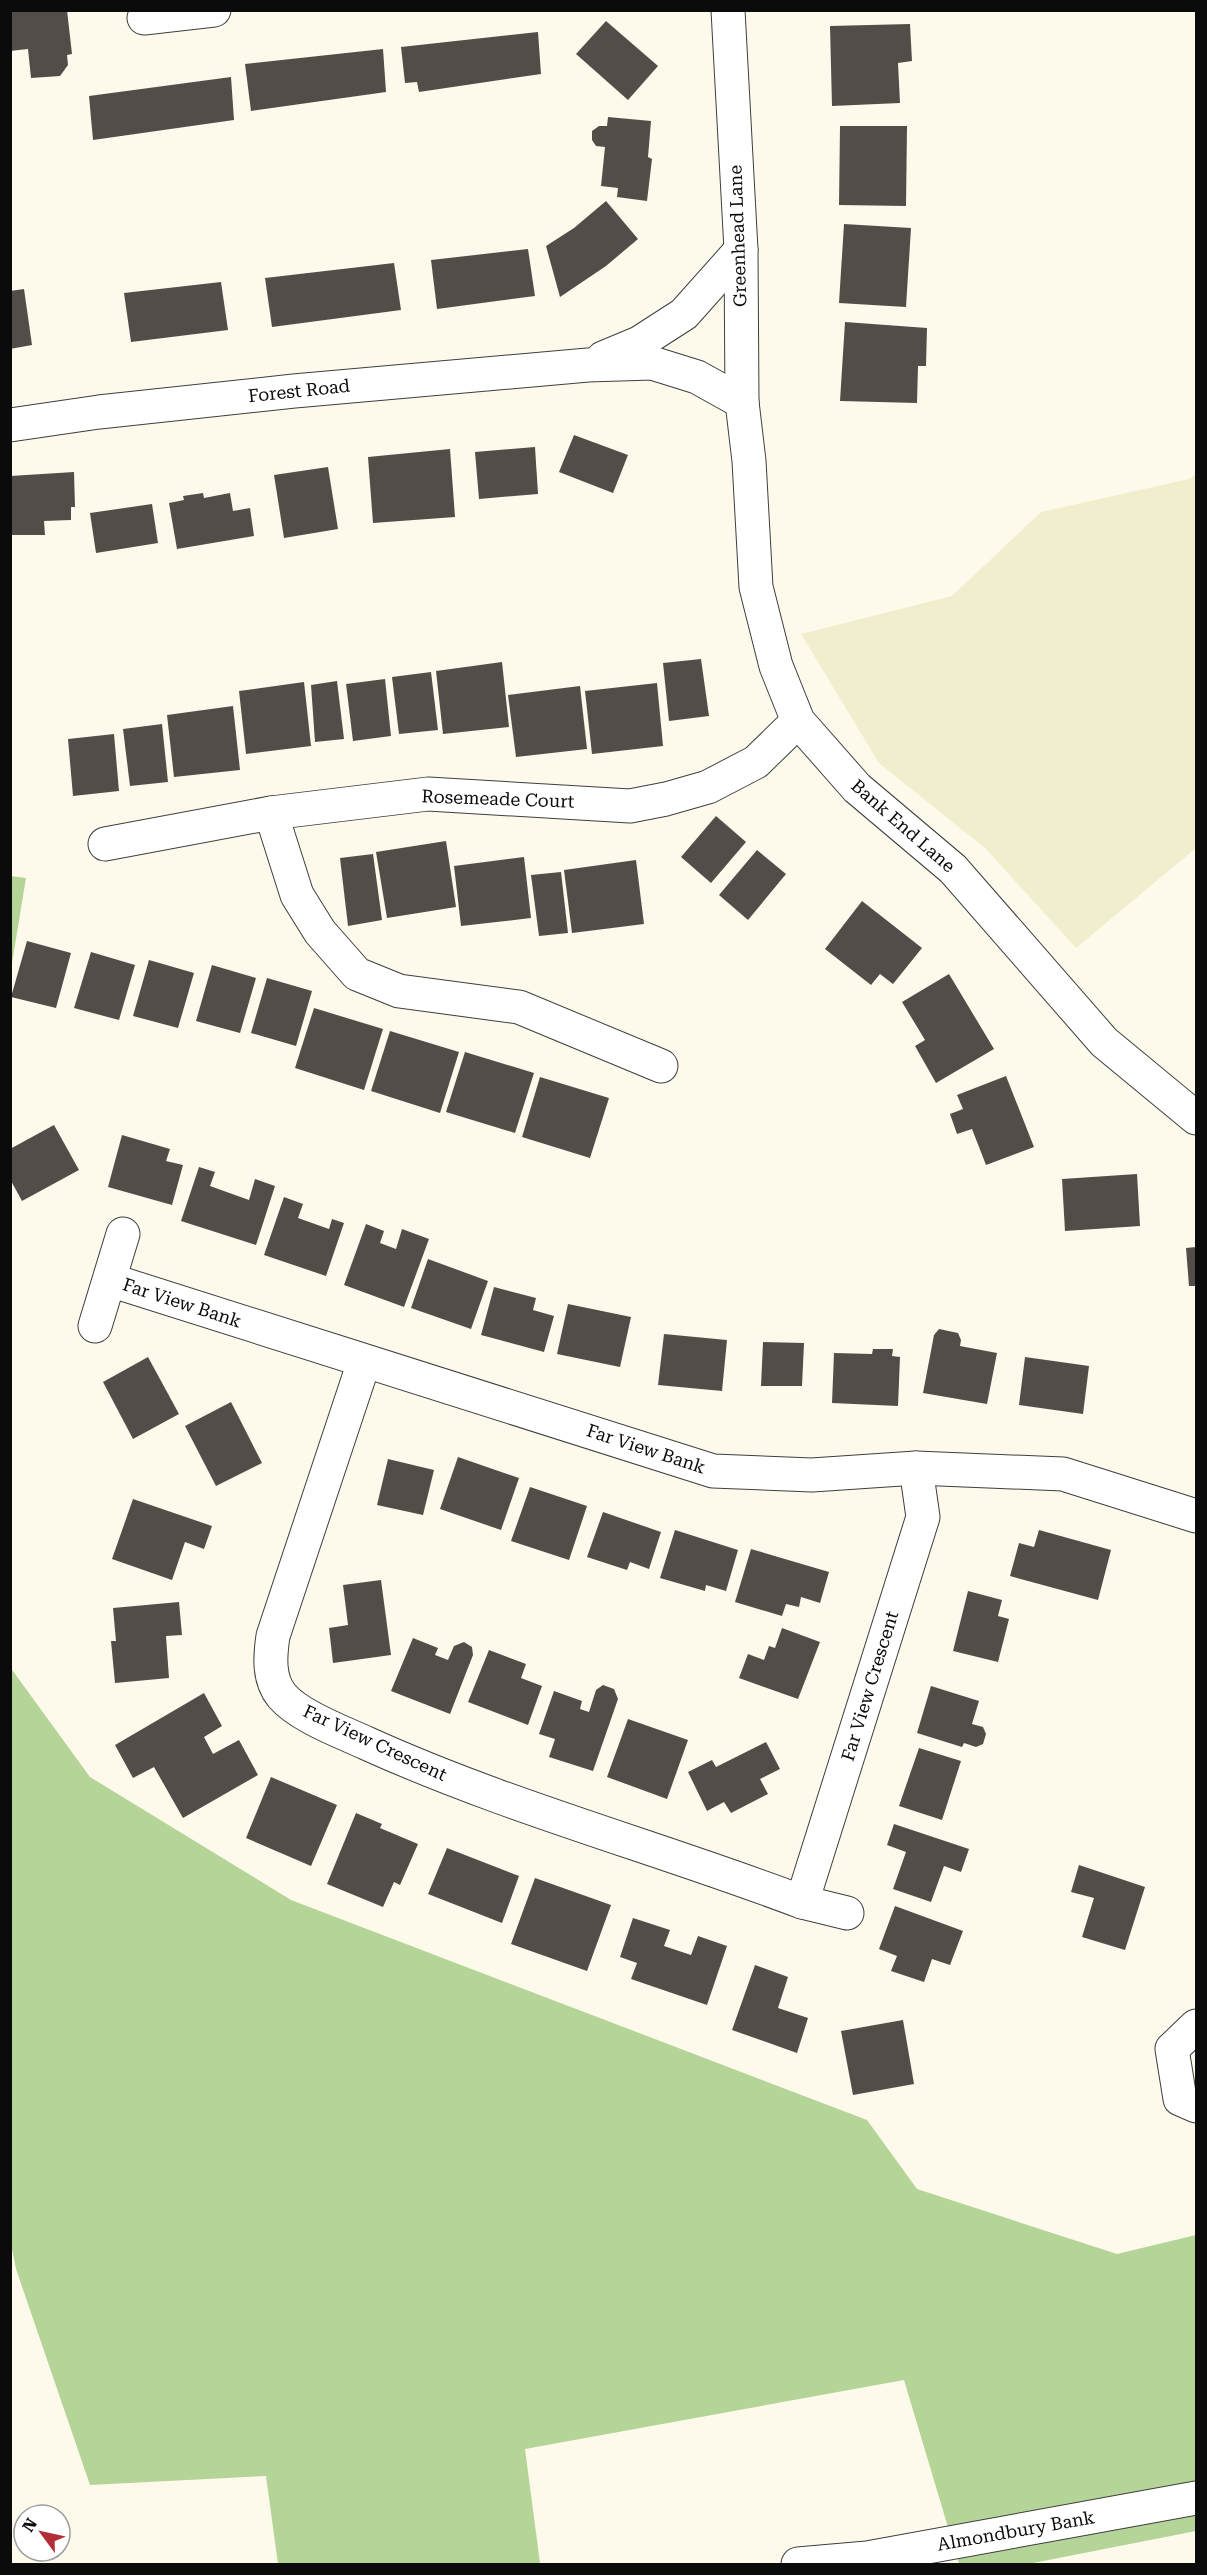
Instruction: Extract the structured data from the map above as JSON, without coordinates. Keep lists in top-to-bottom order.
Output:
{
  "streets": {
    "street": [
      "Greenhead Lane",
      "Forest Road",
      "Rosemeade Court",
      "Bank End Lane",
      "Far View Bank",
      "Far View Crescent",
      "Almondbury Bank"
    ]
  },
  "crossings": [
    ["Greenhead Lane", "Forest Road"],
    ["Greenhead Lane", "Bank End Lane"],
    ["Rosemeade Court", "Bank End Lane"],
    ["Far View Bank", "Far View Crescent"]
  ],
  "north": "top left"
}
